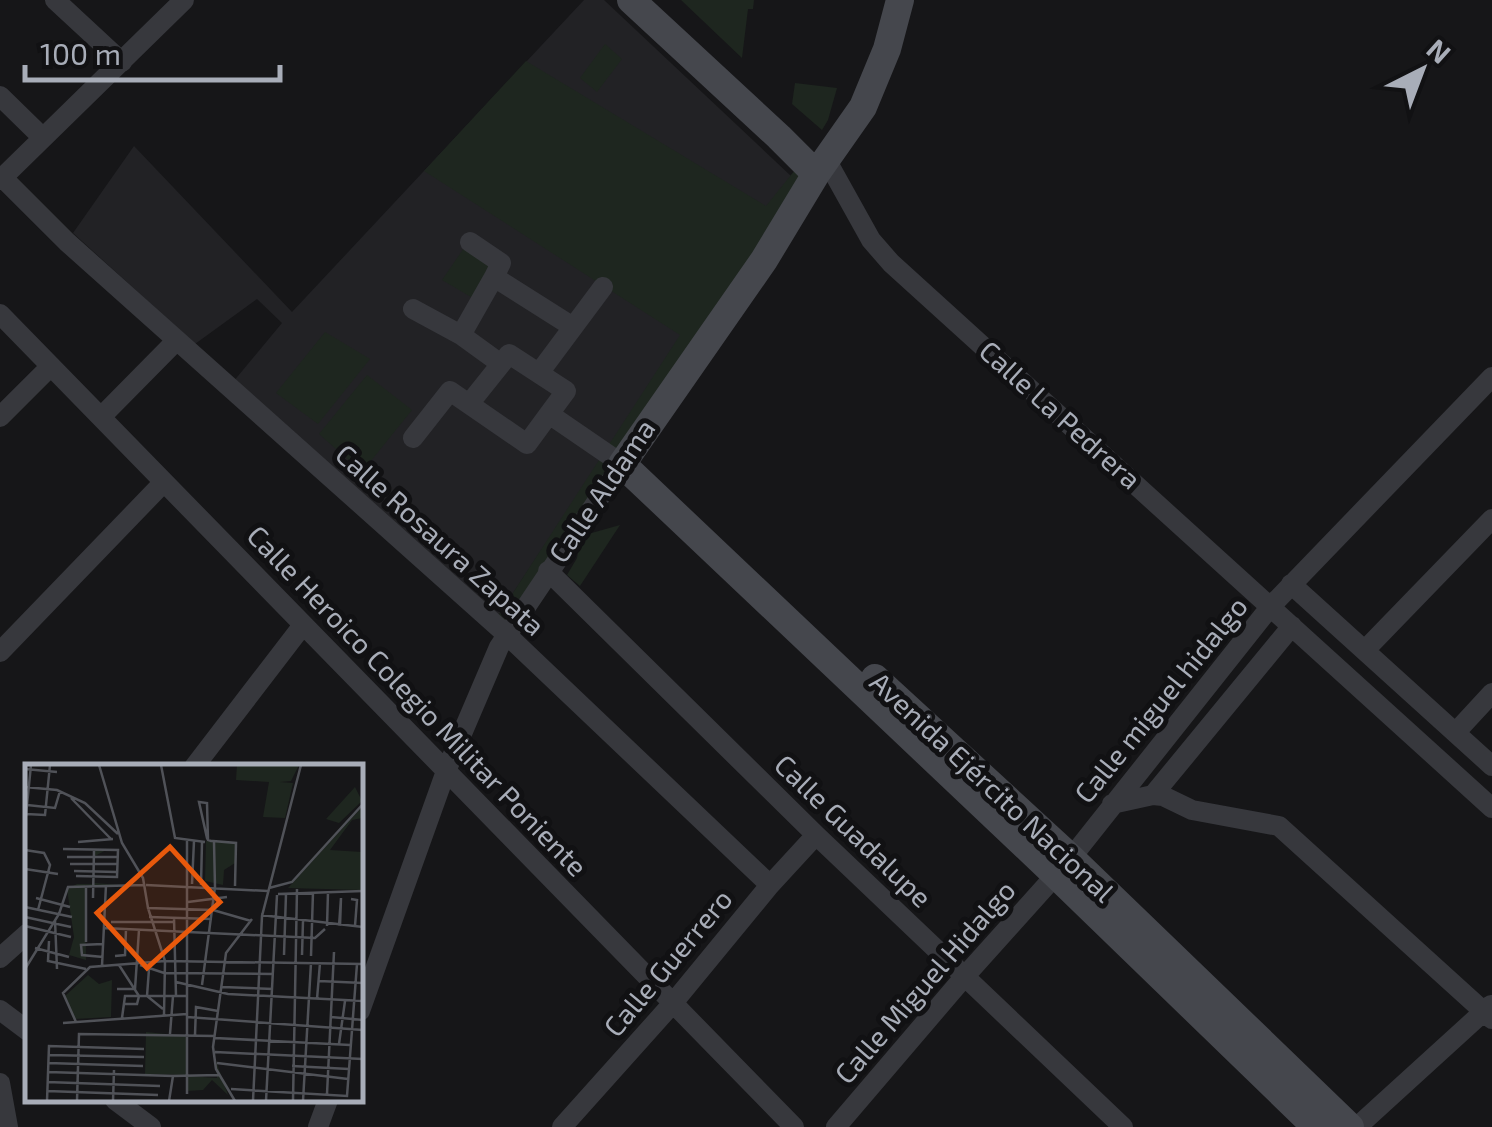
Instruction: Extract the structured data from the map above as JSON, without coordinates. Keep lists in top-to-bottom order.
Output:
{
  "streets": {
    "main road": ["Calle La Pedrera", "Calle Aldama", "Avenida Ejército Nacional"],
    "street": [
      "Calle Rosaura Zapata",
      "Calle miguel hidalgo",
      "Calle Heroico Colegio Militar Poniente",
      "Calle Guadalupe",
      "Calle Guerrero",
      "Calle Miguel Hidalgo"
    ]
  },
  "crossings": [
    ["Calle La Pedrera", "Calle Aldama"],
    ["Calle La Pedrera", "Calle miguel hidalgo"],
    ["Calle Aldama", "Calle Rosaura Zapata"],
    ["Calle Aldama", "Calle Heroico Colegio Militar Poniente"],
    ["Calle Aldama", "Avenida Ejército Nacional"],
    ["Calle Aldama", "Calle Guadalupe"],
    ["Calle Rosaura Zapata", "Calle Guerrero"],
    ["Calle miguel hidalgo", "Avenida Ejército Nacional"],
    ["Calle miguel hidalgo", "Calle Miguel Hidalgo"],
    ["Calle Heroico Colegio Militar Poniente", "Calle Guerrero"],
    ["Avenida Ejército Nacional", "Calle Miguel Hidalgo"],
    ["Calle Guadalupe", "Calle Guerrero"],
    ["Calle Guadalupe", "Calle Miguel Hidalgo"]
  ],
  "scale_bar": "100 m",
  "north": "top right"
}
